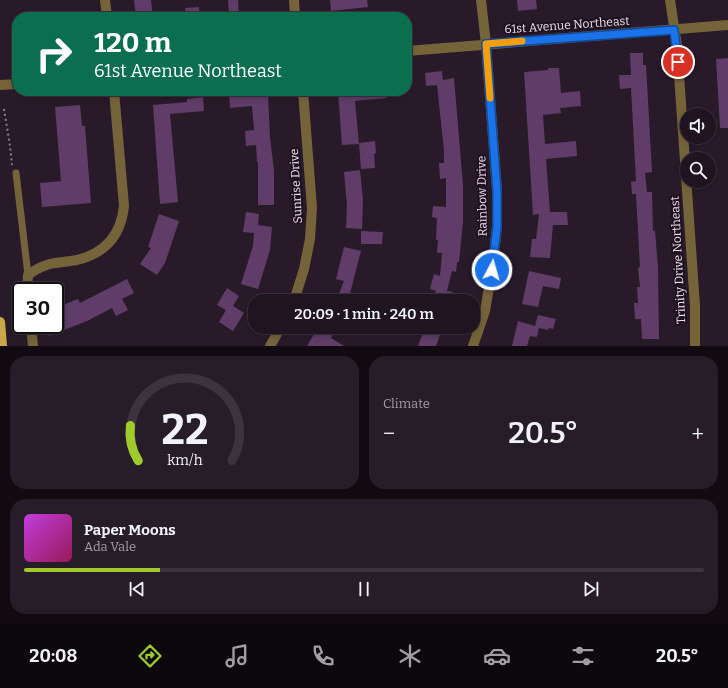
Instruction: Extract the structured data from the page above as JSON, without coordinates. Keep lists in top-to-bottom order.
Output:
{
  "streets": {
    "street": [
      "61st Avenue Northeast",
      "Sunrise Drive",
      "Rainbow Drive",
      "Trinity Drive Northeast"
    ]
  },
  "crossings": [
    ["61st Avenue Northeast", "Rainbow Drive"],
    ["61st Avenue Northeast", "Trinity Drive Northeast"]
  ],
  "page": {
    "turn": ["120 m", "61st Avenue Northeast"],
    "limit": "30",
    "trip": "20:09 · 1 min · 240 m",
    "tile": "Climate",
    "heat": ["−", "20.5°", "+"],
    "song": ["Paper Moons", "Ada Vale"],
    "tabs": ["20:08", "20.5°"],
    "gauge": ["22", "km/h"]
  }
}
